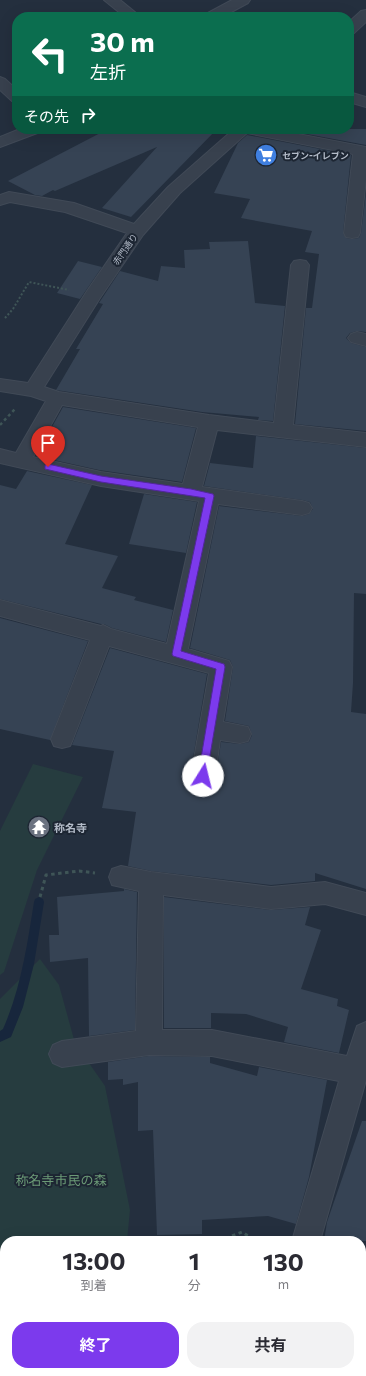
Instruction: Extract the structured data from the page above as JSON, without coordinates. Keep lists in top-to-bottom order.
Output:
{
  "streets": {
    "street": ["赤門通り"]
  },
  "parks": ["称名寺市民の森"],
  "places": {
    "supermarket": ["セブン-イレブン"],
    "temple": ["称名寺"]
  },
  "page": {
    "turn": ["30 m", "左折"],
    "then": "その先",
    "eta": [
      "13:00",
      "到着",
      "1",
      "分",
      "130",
      "m"
    ],
    "buttons": ["終了", "共有"]
  }
}
